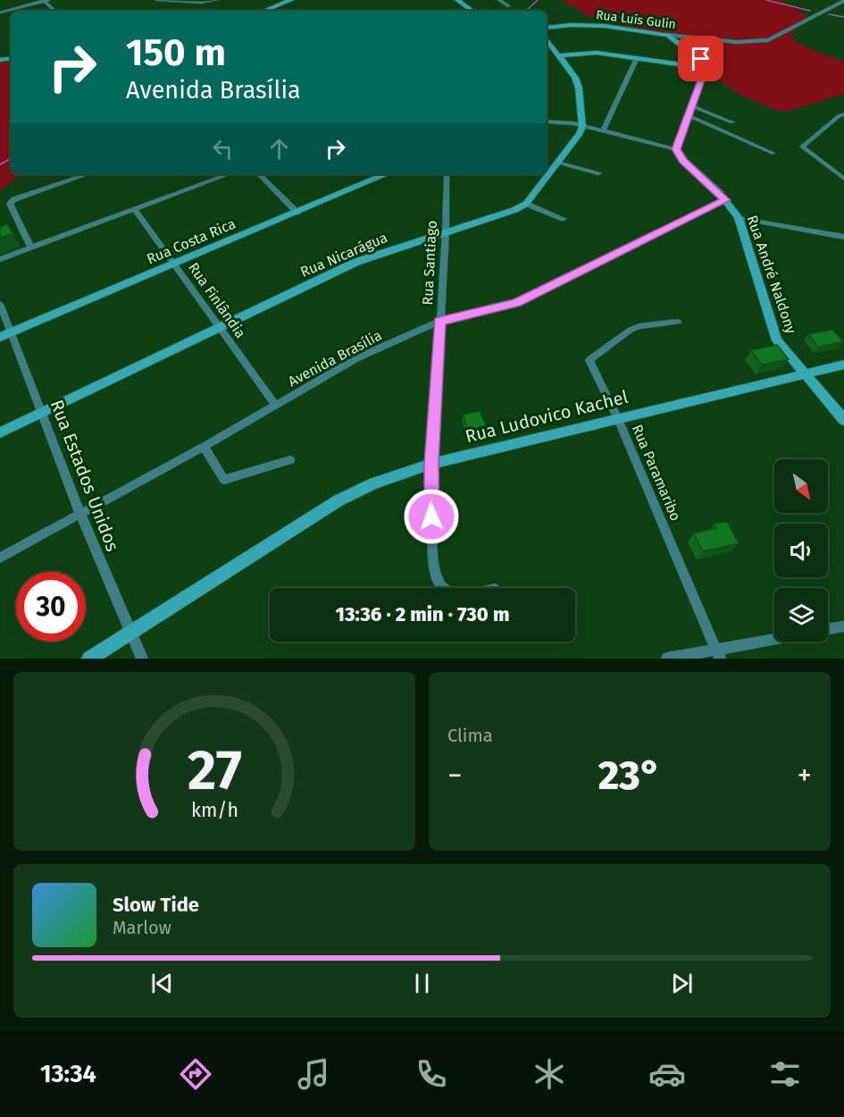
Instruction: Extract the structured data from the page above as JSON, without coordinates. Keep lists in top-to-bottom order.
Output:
{
  "streets": {
    "main road": [
      "Rua Luís Gulin",
      "Rua Costa Rica",
      "Rua Nicarágua",
      "Rua André Naldony",
      "Rua Ludovico Kachel"
    ],
    "street": [
      "Rua Santiago",
      "Rua Finlândia",
      "Avenida Brasília",
      "Rua Paramaribo",
      "Rua Estados Unidos"
    ]
  },
  "crossings": [
    ["Rua Costa Rica", "Rua Finlândia"],
    ["Rua Costa Rica", "Rua Estados Unidos"],
    ["Rua Nicarágua", "Rua Santiago"],
    ["Rua Nicarágua", "Rua Finlândia"],
    ["Rua Nicarágua", "Rua Estados Unidos"],
    ["Rua Santiago", "Avenida Brasília"],
    ["Rua Santiago", "Rua Ludovico Kachel"],
    ["Rua André Naldony", "Avenida Brasília"],
    ["Rua André Naldony", "Rua Ludovico Kachel"],
    ["Rua Finlândia", "Avenida Brasília"],
    ["Avenida Brasília", "Rua Estados Unidos"],
    ["Rua Ludovico Kachel", "Rua Paramaribo"],
    ["Rua Ludovico Kachel", "Rua Estados Unidos"]
  ],
  "north": "bottom right",
  "page": {
    "turn": ["150 m", "Avenida Brasília"],
    "limit": "30",
    "trip": "13:36 · 2 min · 730 m",
    "tile": "Clima",
    "heat": ["−", "23°", "+"],
    "song": ["Slow Tide", "Marlow"],
    "tabs": "13:34",
    "gauge": ["27", "km/h"]
  }
}
